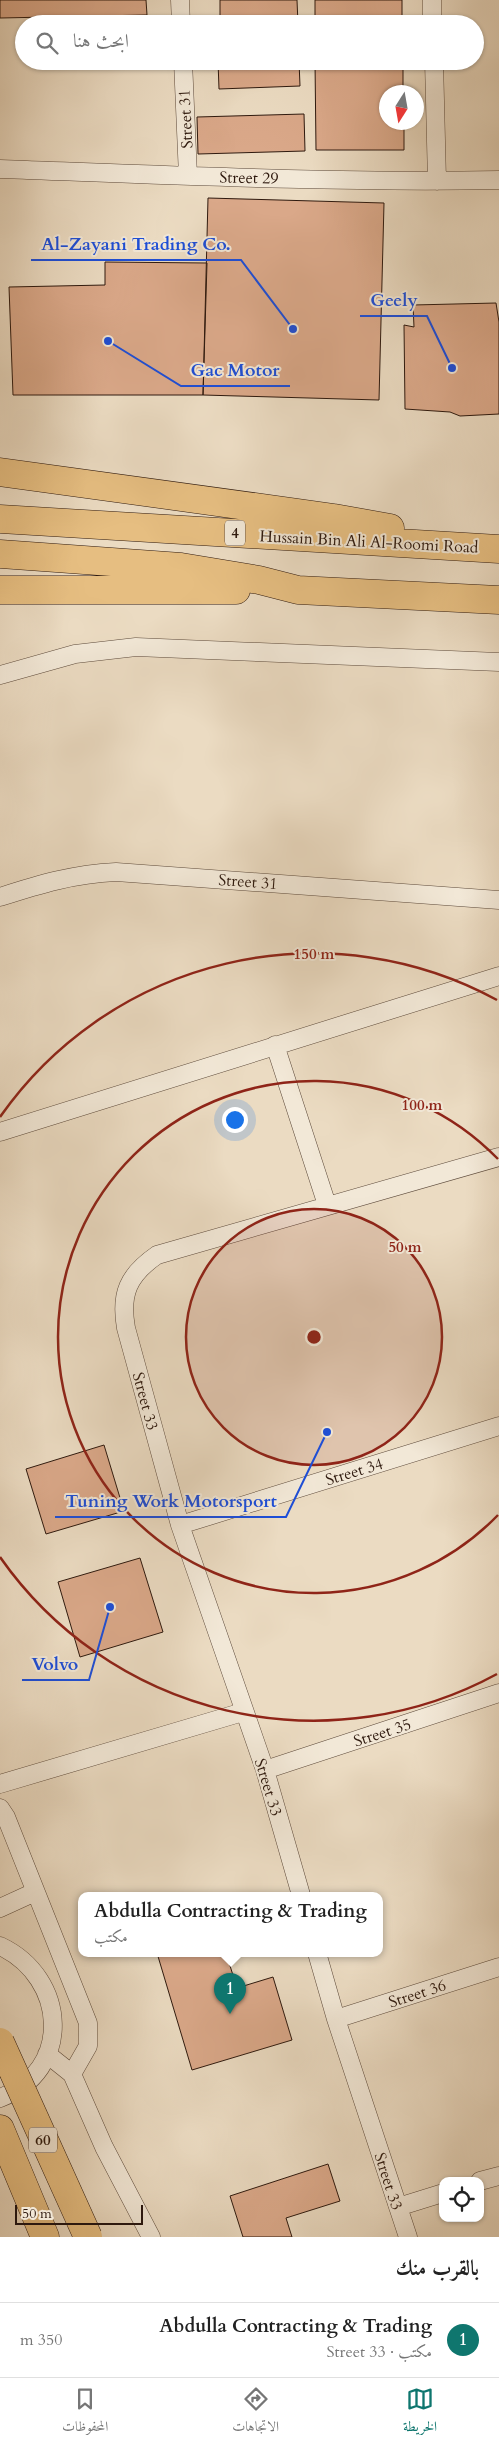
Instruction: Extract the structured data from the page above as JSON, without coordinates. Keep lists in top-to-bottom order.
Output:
{
  "streets": {
    "highway": ["4", "Hussain Bin Ali Al-Roomi Road", "60"],
    "street": [
      "Street 31",
      "Street 29",
      "Street 33",
      "Street 34",
      "Street 35",
      "Street 36"
    ]
  },
  "crossings": [
    ["Street 31", "Street 29"],
    ["Street 33", "Street 34"],
    ["Street 33", "Street 35"],
    ["Street 33", "Street 36"]
  ],
  "places": [
    "Al-Zayani Trading Co.",
    "Gac Motor",
    "Geely",
    "Tuning Work Motorsport",
    "Volvo"
  ],
  "scale_bar": "50 m",
  "north": "bottom",
  "page": {
    "search": "ابحث هنا",
    "popup": ["Abdulla Contracting & Trading", "مكتب"],
    "pins": "1",
    "scale": "50 m",
    "heading": "بالقرب منك",
    "list": [
      {
        "mark": "1",
        "name": "Abdulla Contracting & Trading",
        "note": "مكتب · Street 33",
        "value": "350 m"
      }
    ],
    "nav": ["الخريطة", "الاتجاهات", "المحفوظات"]
  },
  "rings": ["150 m", "100 m", "50 m"]
}
